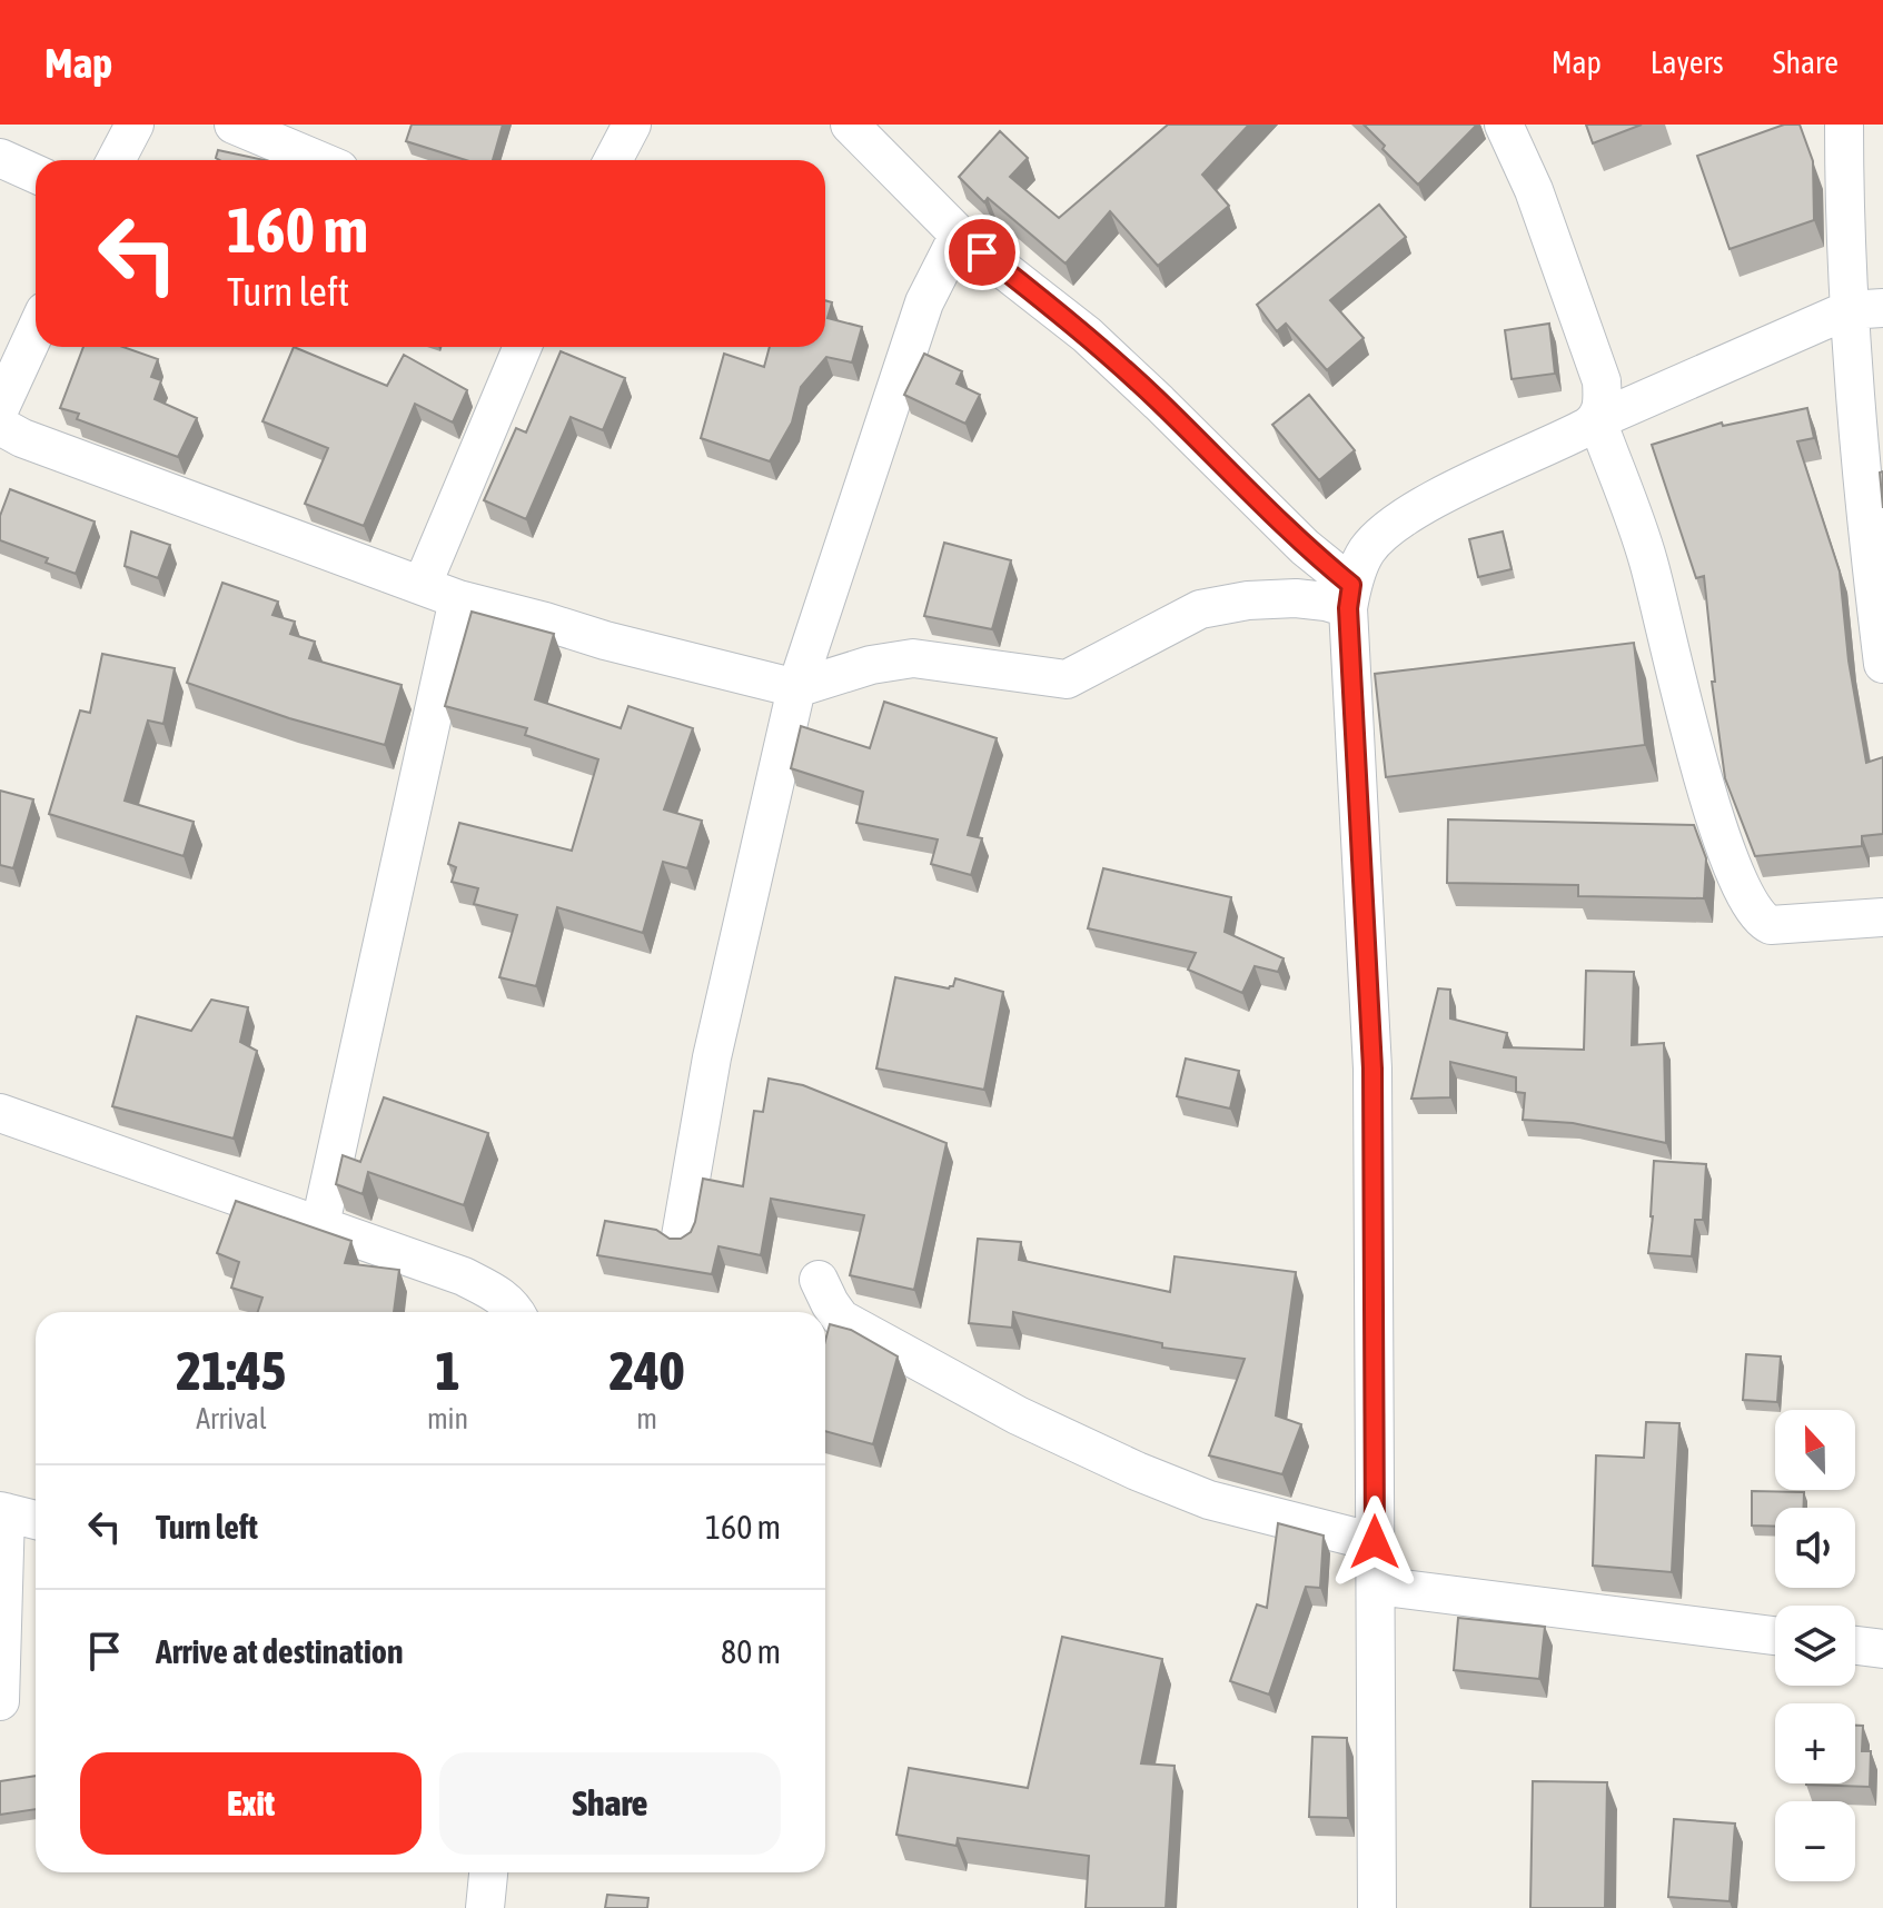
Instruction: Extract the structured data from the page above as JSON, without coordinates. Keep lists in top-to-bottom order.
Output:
{
  "north": "top",
  "page": {
    "header": "Map",
    "nav": ["Map", "Layers", "Share"],
    "turn": ["160 m", "Turn left"],
    "eta": [
      "21:45",
      "Arrival",
      "1",
      "min",
      "240",
      "m"
    ],
    "map_buttons": ["+", "−"],
    "list": [
      {
        "name": "Turn left",
        "value": "160 m"
      },
      {
        "name": "Arrive at destination",
        "value": "80 m"
      }
    ],
    "buttons": ["Exit", "Share"]
  }
}
